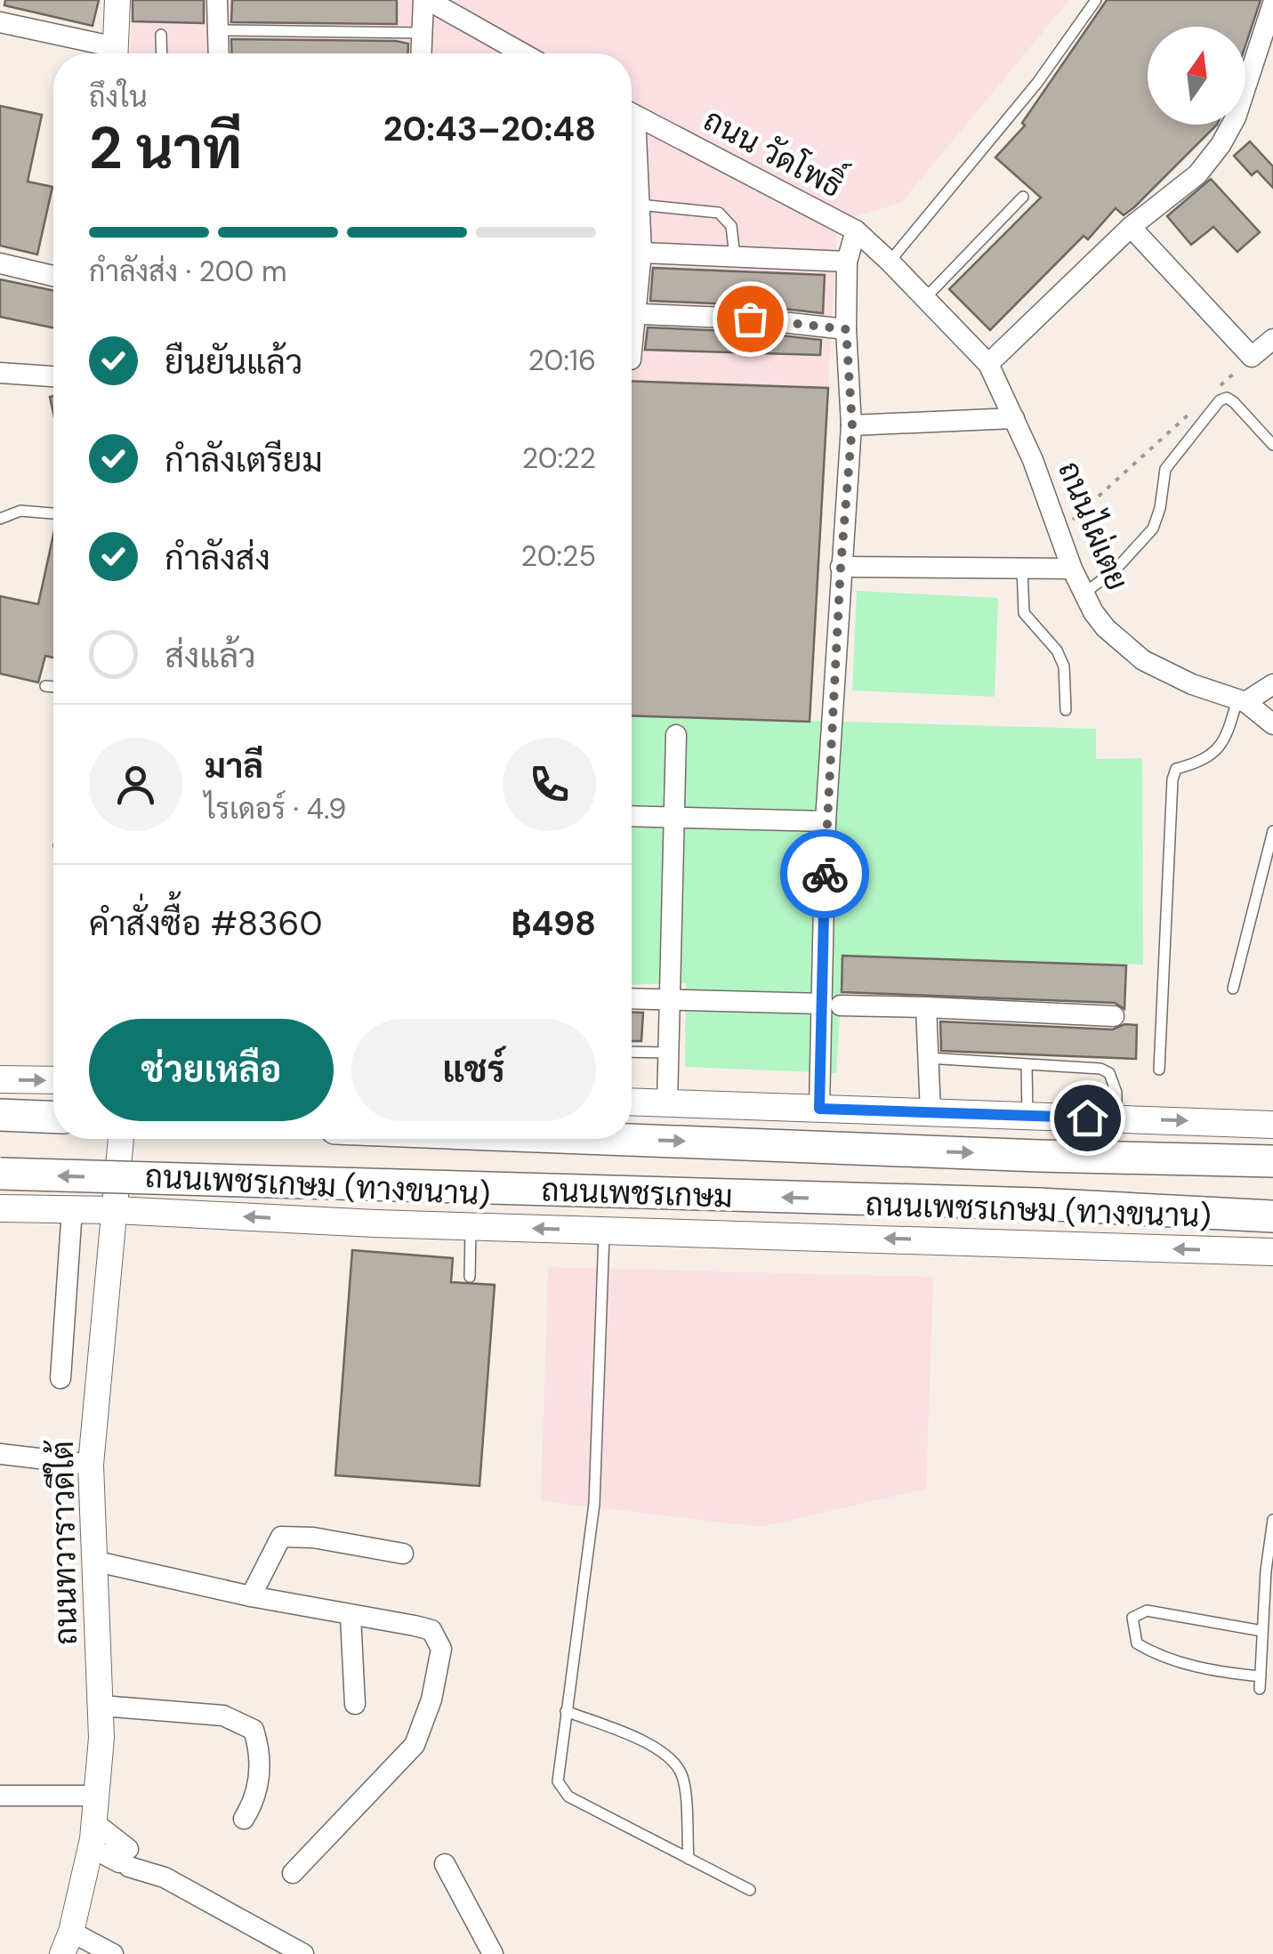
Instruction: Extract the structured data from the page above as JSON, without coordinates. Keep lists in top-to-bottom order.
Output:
{
  "streets": {
    "highway": ["ถนนเพชรเกษม"],
    "main road": ["ถนนเพชรเกษม (ทางขนาน)"],
    "street": ["ถนน วัดโพธิ์", "ถนนไผ่เตย", "ถนนทวาราวดีใต้"]
  },
  "crossings": [
    ["ถนน วัดโพธิ์", "ถนนไผ่เตย"],
    ["ถนนเพชรเกษม (ทางขนาน)", "ถนนทวาราวดีใต้"]
  ],
  "north": "top",
  "page": {
    "heading": ["2 นาที", "ถึงใน", "20:43–20:48"],
    "panel": [
      "มาลี",
      "ไรเดอร์ · 4.9",
      "คำสั่งซื้อ #8360",
      "฿498"
    ],
    "bar": "กำลังส่ง · 200 m",
    "list": [
      ["ยืนยันแล้ว", "20:16"],
      ["กำลังเตรียม", "20:22"],
      ["กำลังส่ง", "20:25"],
      "ส่งแล้ว"
    ],
    "buttons": ["ช่วยเหลือ", "แชร์"]
  }
}
